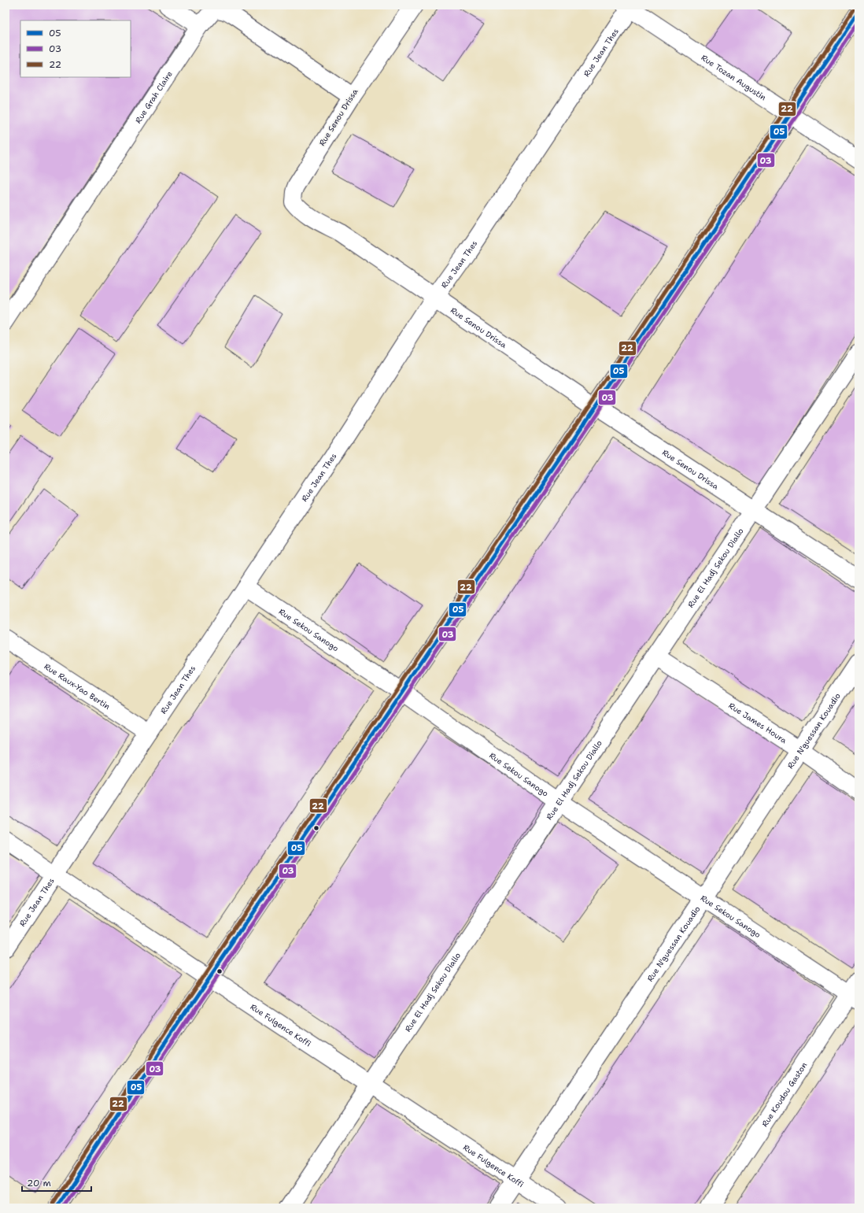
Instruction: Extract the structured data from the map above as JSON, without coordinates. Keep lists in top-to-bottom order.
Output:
{
  "streets": {
    "street": [
      "Rue Jean Thes",
      "Rue Tozan Augustin",
      "Rue Grah Claire",
      "Rue Senou Drissa",
      "Rue El Hadj Sekou Diallo",
      "Rue Sekou Sanogo",
      "Rue Raux-Yao Bertin",
      "Rue James Houra",
      "Rue N'guessan Kouadio",
      "Rue Fulgence Koffi",
      "Rue Koudou Gaston"
    ]
  },
  "crossings": [
    ["Rue Jean Thes", "Rue Tozan Augustin"],
    ["Rue Jean Thes", "Rue Senou Drissa"],
    ["Rue Jean Thes", "Rue Sekou Sanogo"],
    ["Rue Jean Thes", "Rue Raux-Yao Bertin"],
    ["Rue Jean Thes", "Rue Fulgence Koffi"],
    ["Rue Grah Claire", "Rue Senou Drissa"],
    ["Rue Senou Drissa", "Rue El Hadj Sekou Diallo"],
    ["Rue El Hadj Sekou Diallo", "Rue Sekou Sanogo"],
    ["Rue El Hadj Sekou Diallo", "Rue James Houra"],
    ["Rue El Hadj Sekou Diallo", "Rue Fulgence Koffi"],
    ["Rue Sekou Sanogo", "Rue N'guessan Kouadio"],
    ["Rue Sekou Sanogo", "Rue Koudou Gaston"],
    ["Rue James Houra", "Rue N'guessan Kouadio"],
    ["Rue N'guessan Kouadio", "Rue Fulgence Koffi"]
  ],
  "lines": ["transit line 22", "transit line 05", "transit line 03"],
  "legend": ["05", "03", "22"],
  "scale_bar": "20 m"
}
